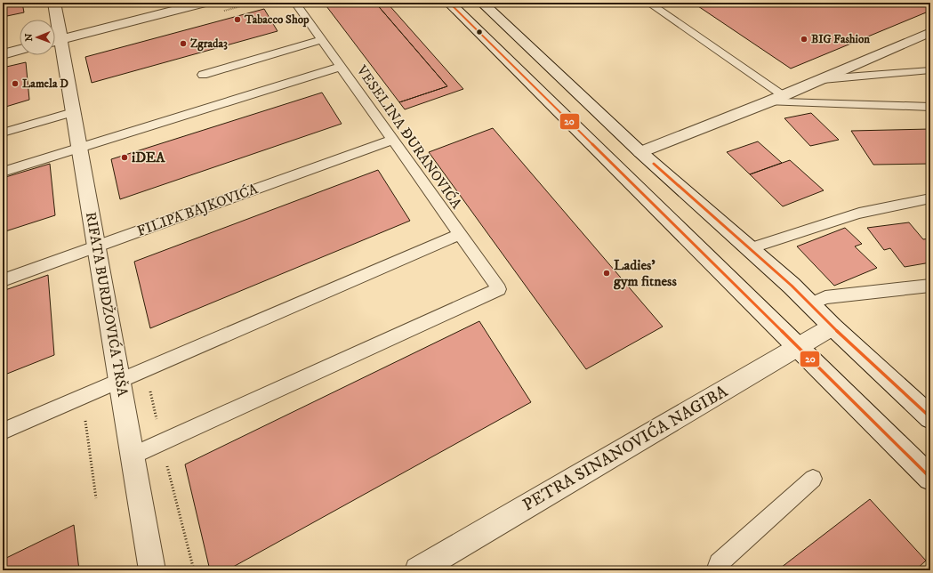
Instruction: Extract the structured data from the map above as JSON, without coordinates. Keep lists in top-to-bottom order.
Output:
{
  "streets": {
    "street": ["RIFATA BURDŽOVIĆA TRŠA", "PETRA SINANOVIĆA NAGIBA"],
    "lane": ["VESELINA ĐURANOVIĆA", "FILIPA BAJKOVIĆA"]
  },
  "crossings": [
    ["VESELINA ĐURANOVIĆA", "FILIPA BAJKOVIĆA"],
    ["VESELINA ĐURANOVIĆA", "RIFATA BURDŽOVIĆA TRŠA"],
    ["FILIPA BAJKOVIĆA", "RIFATA BURDŽOVIĆA TRŠA"]
  ],
  "places": [
    "Tabacco Shop",
    "BIG Fashion",
    "Zgrada3",
    "Lamela D",
    "iDEA",
    "Ladies' gym fitness"
  ],
  "lines": ["transit line 20"],
  "north": "left"
}
